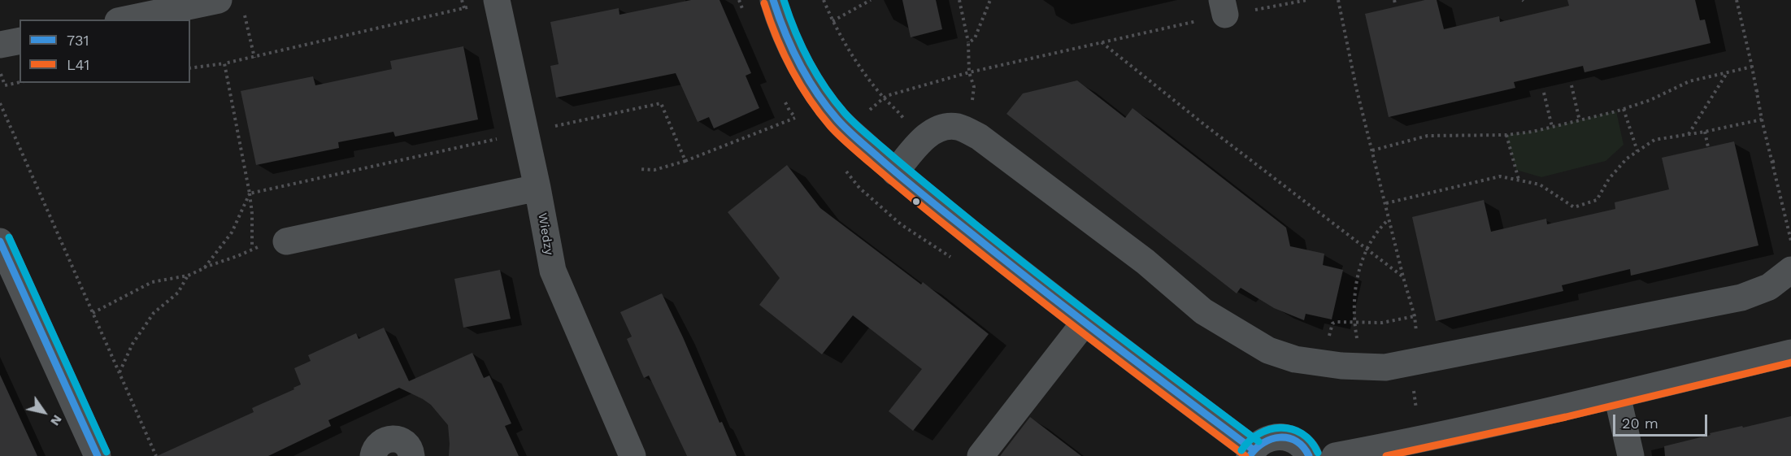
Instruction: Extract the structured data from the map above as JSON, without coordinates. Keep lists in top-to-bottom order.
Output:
{
  "streets": {
    "street": ["Wiedzy"]
  },
  "lines": ["transit line 731", "transit line L41"],
  "legend": ["731", "L41"],
  "scale_bar": "20 m",
  "north": "bottom right"
}
